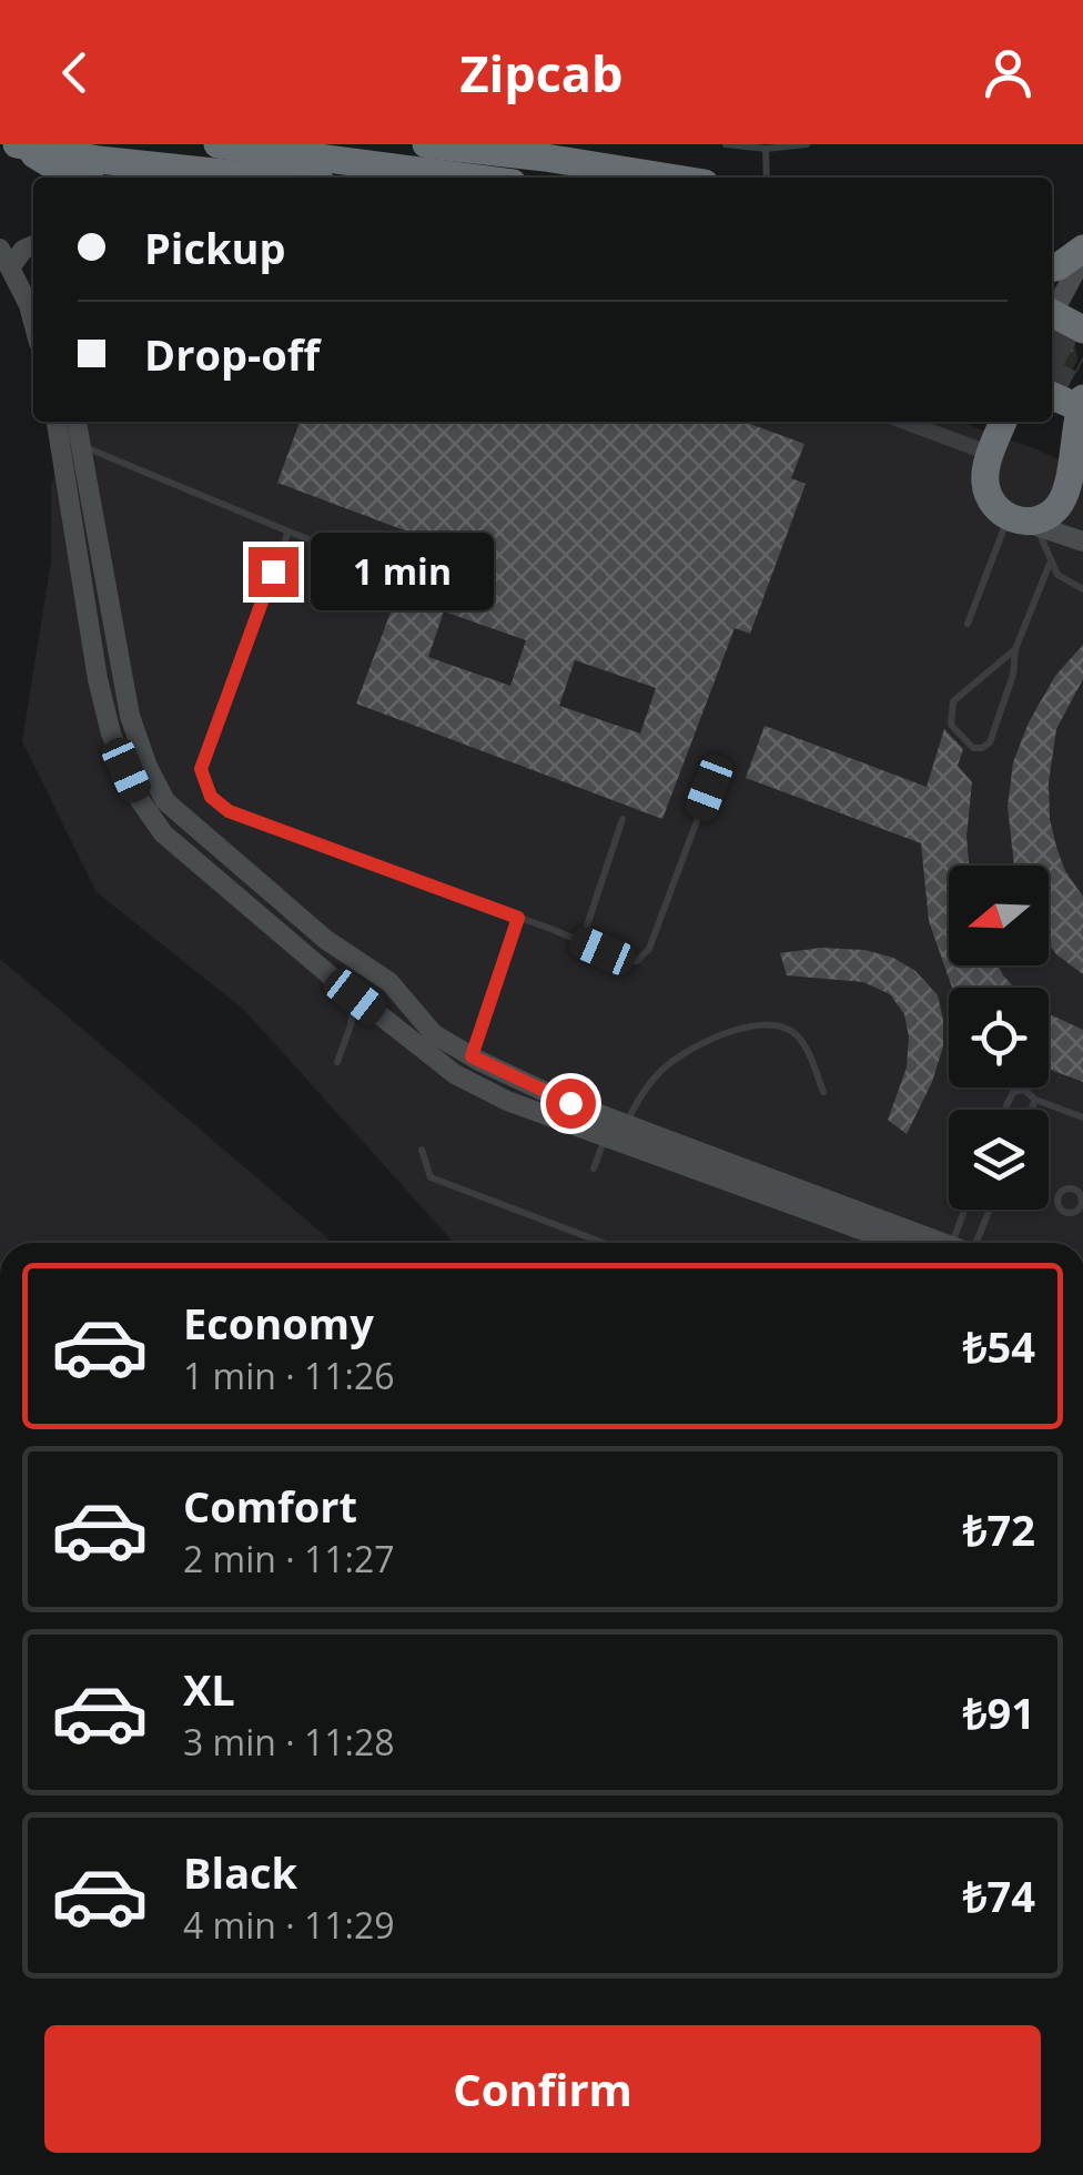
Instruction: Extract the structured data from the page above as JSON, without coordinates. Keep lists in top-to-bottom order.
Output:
{
  "north": "left",
  "page": {
    "header": "Zipcab",
    "banner": ["Pickup", "Drop-off"],
    "bubble": "1 min",
    "list": [
      {
        "name": "Economy",
        "note": "1 min · 11:26",
        "value": "₺54"
      },
      {
        "name": "Comfort",
        "note": "2 min · 11:27",
        "value": "₺72"
      },
      {
        "name": "XL",
        "note": "3 min · 11:28",
        "value": "₺91"
      },
      {
        "name": "Black",
        "note": "4 min · 11:29",
        "value": "₺74"
      }
    ],
    "buttons": "Confirm"
  }
}
